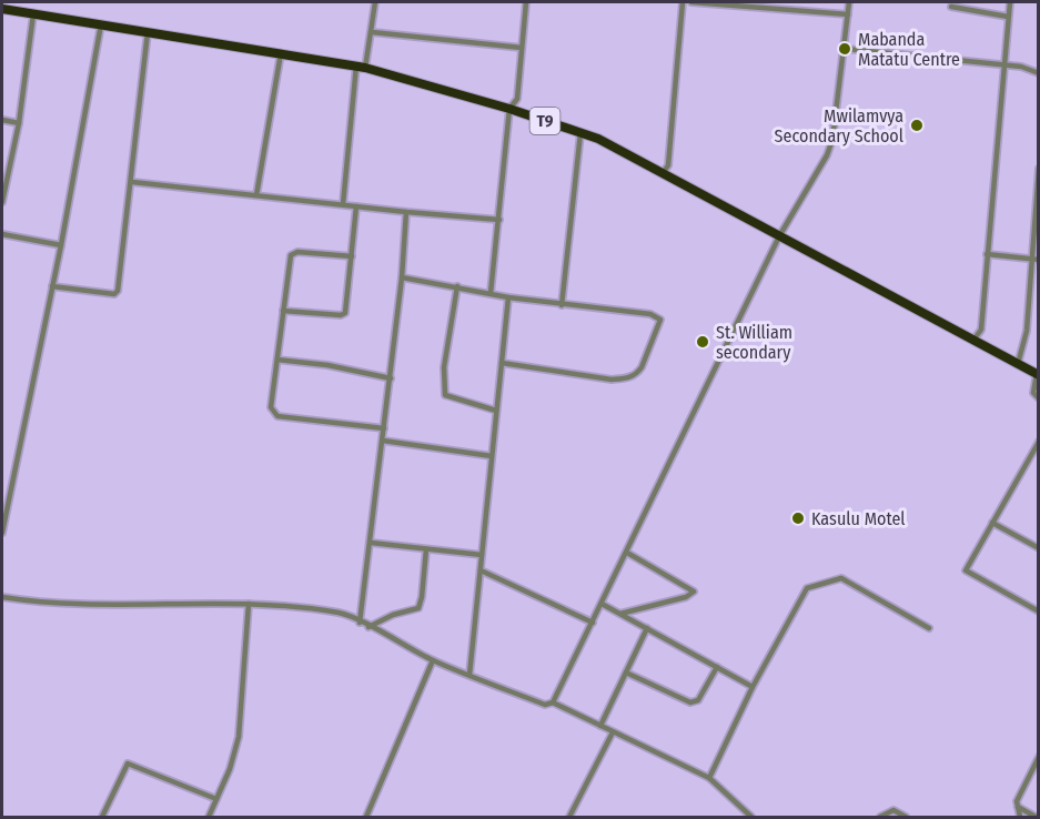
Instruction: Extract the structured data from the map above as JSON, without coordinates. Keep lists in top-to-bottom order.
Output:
{
  "streets": {
    "highway": ["T9"]
  },
  "places": [
    "Mabanda Matatu Centre",
    "Mwilamvya Secondary School",
    "St. William secondary",
    "Kasulu Motel"
  ]
}
